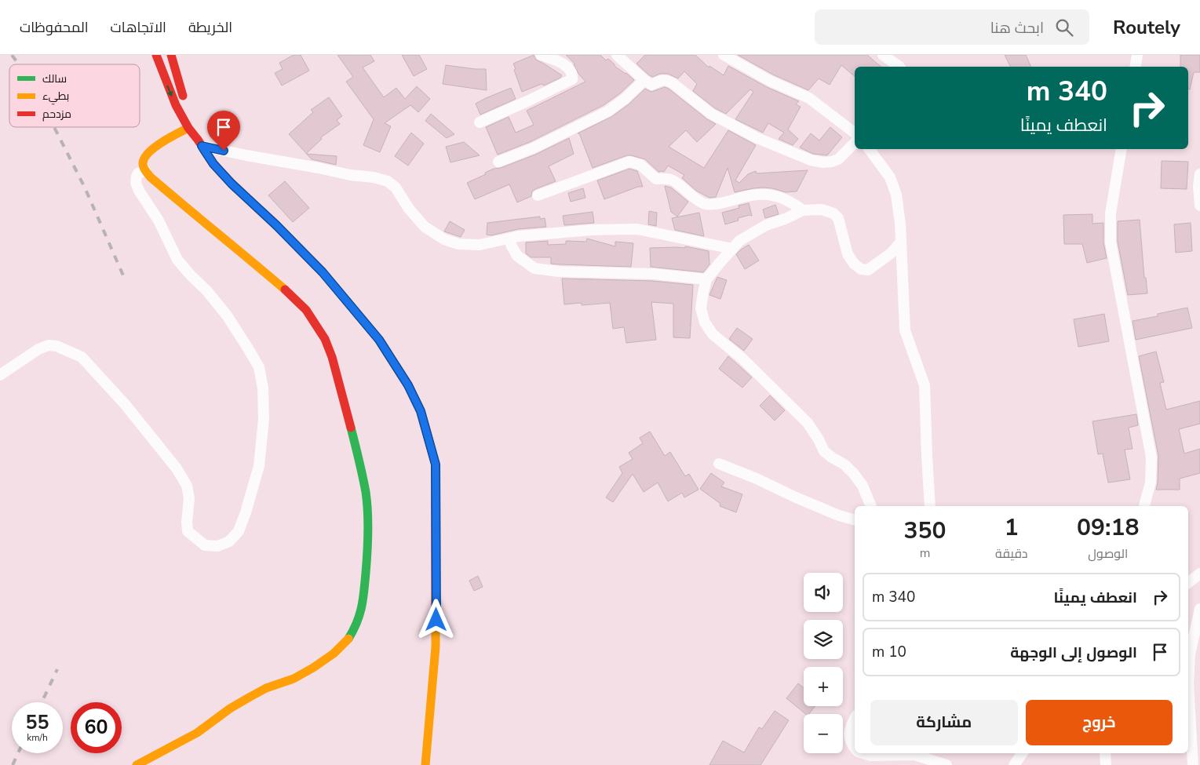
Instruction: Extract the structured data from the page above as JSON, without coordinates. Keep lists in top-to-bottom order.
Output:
{
  "legend": ["سالك", "بطيء", "مزدحم"],
  "page": {
    "header": "Routely",
    "search": "ابحث هنا",
    "nav": ["الخريطة", "الاتجاهات", "المحفوظات"],
    "turn": ["340 m", "انعطف يمينًا"],
    "eta": [
      "09:18",
      "الوصول",
      "1",
      "دقيقة",
      "350",
      "m"
    ],
    "map_buttons": ["+", "−"],
    "list": [
      {
        "name": "انعطف يمينًا",
        "value": "340 m"
      },
      {
        "name": "الوصول إلى الوجهة",
        "value": "10 m"
      }
    ],
    "buttons": ["خروج", "مشاركة"],
    "speed": "55 km/h",
    "limit": "60"
  }
}
